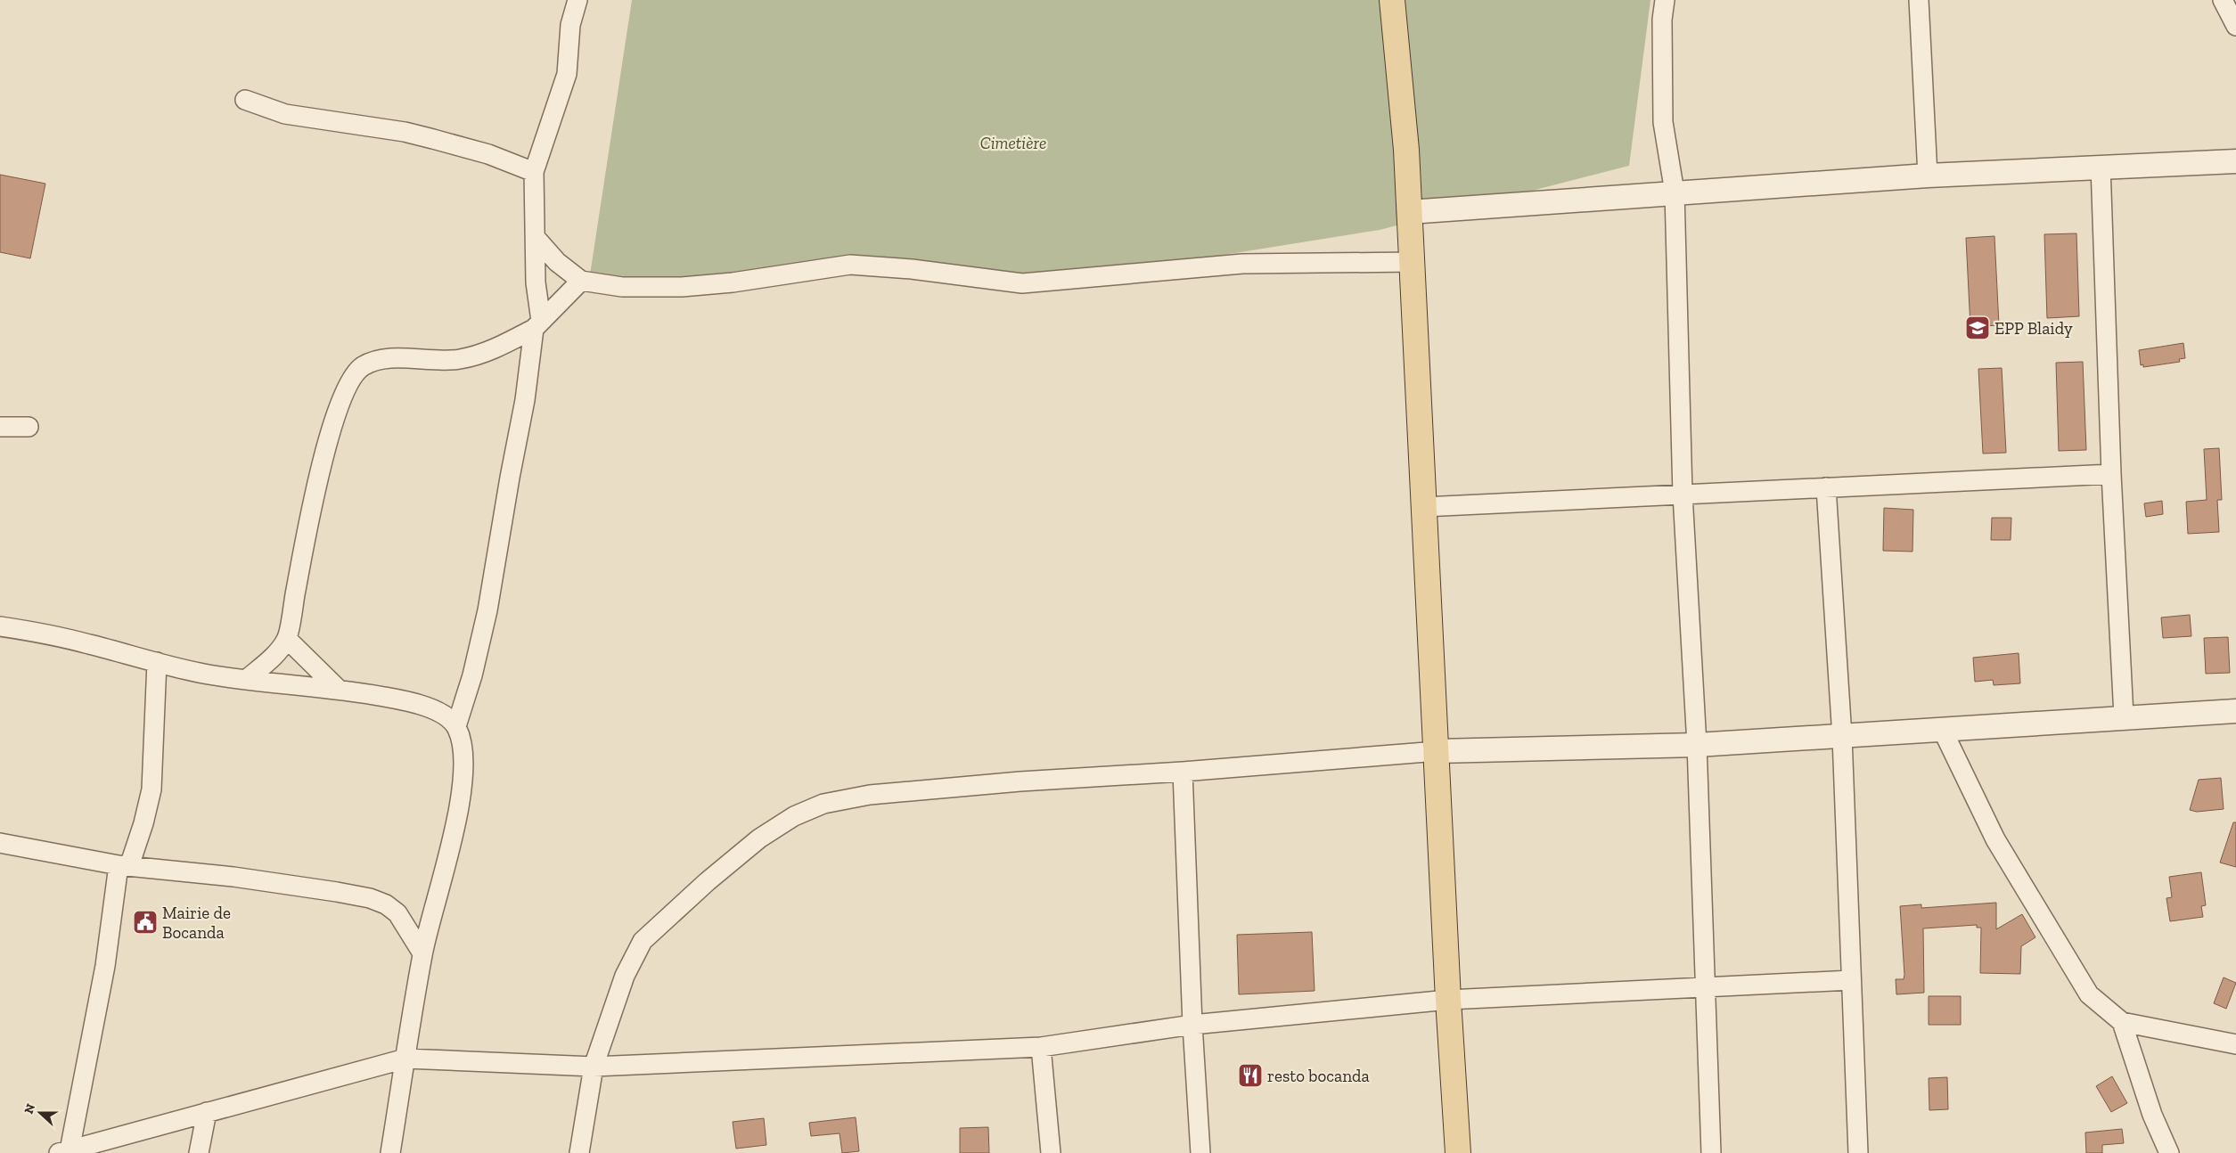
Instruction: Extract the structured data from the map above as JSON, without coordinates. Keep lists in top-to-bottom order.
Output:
{
  "parks": ["Cimetière"],
  "places": {
    "school or university": ["EPP Blaidy"],
    "public building": ["Mairie de Bocanda"],
    "restaurant": ["resto bocanda"]
  },
  "north": "left"
}
